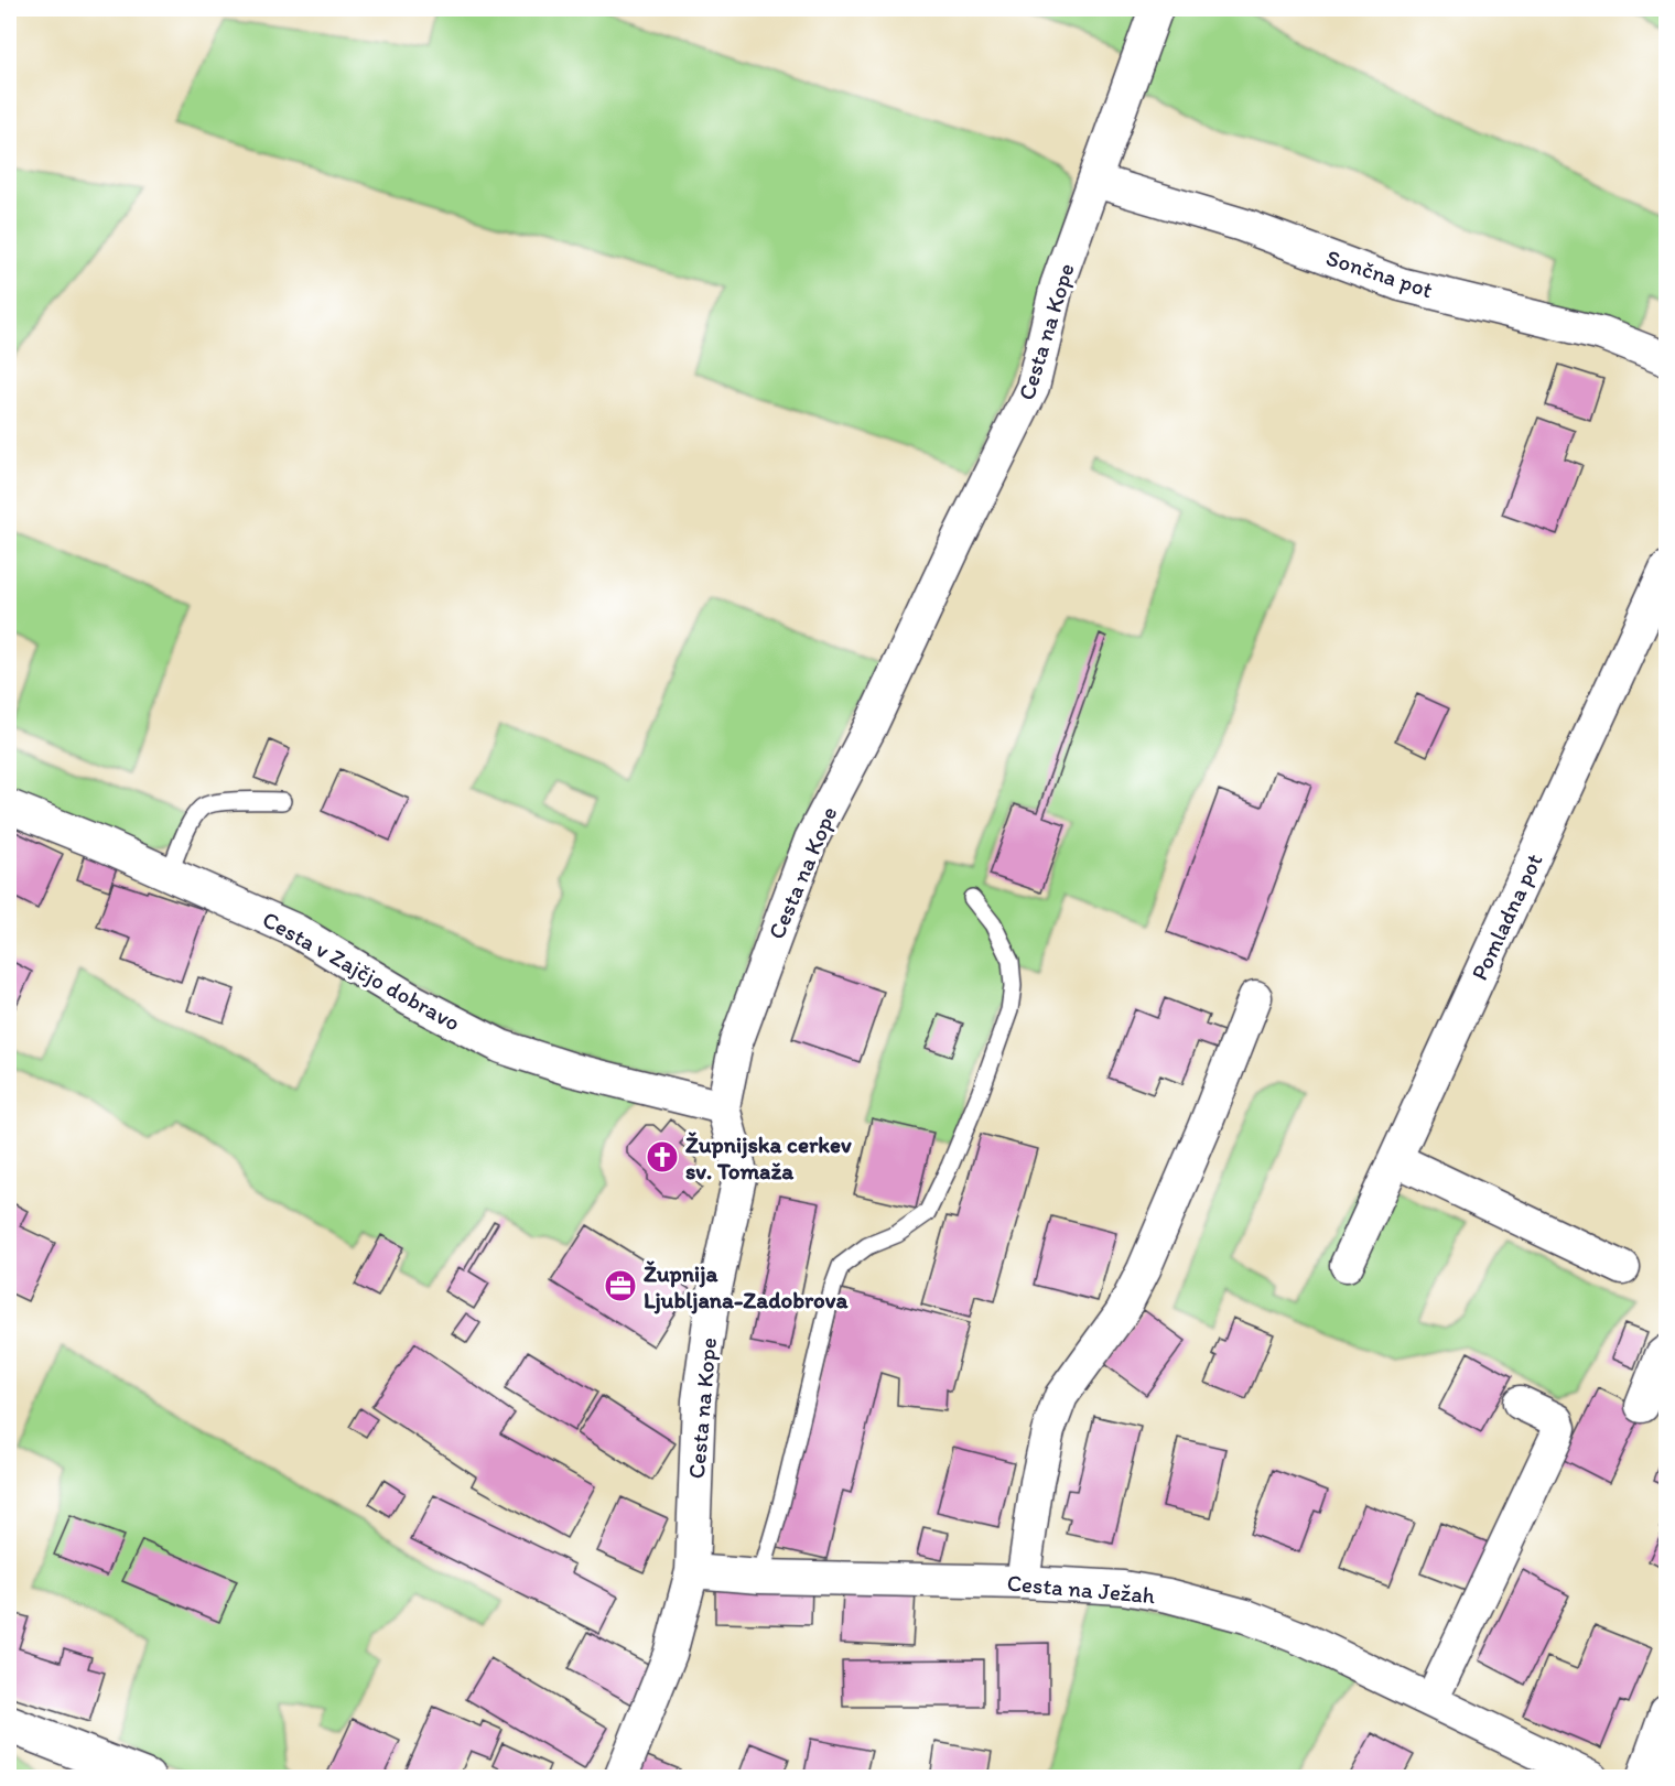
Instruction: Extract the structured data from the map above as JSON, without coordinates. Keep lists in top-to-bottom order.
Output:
{
  "streets": {
    "street": [
      "Sončna pot",
      "Cesta na Kope",
      "Pomladna pot",
      "Cesta v Zajčjo dobravo",
      "Cesta na Ježah"
    ]
  },
  "crossings": [
    ["Sončna pot", "Cesta na Kope"],
    ["Cesta na Kope", "Cesta v Zajčjo dobravo"],
    ["Cesta na Kope", "Cesta na Ježah"]
  ],
  "places": {
    "church": ["Župnijska cerkev sv. Tomaža"],
    "office": ["Župnija Ljubljana-Zadobrova"]
  }
}
